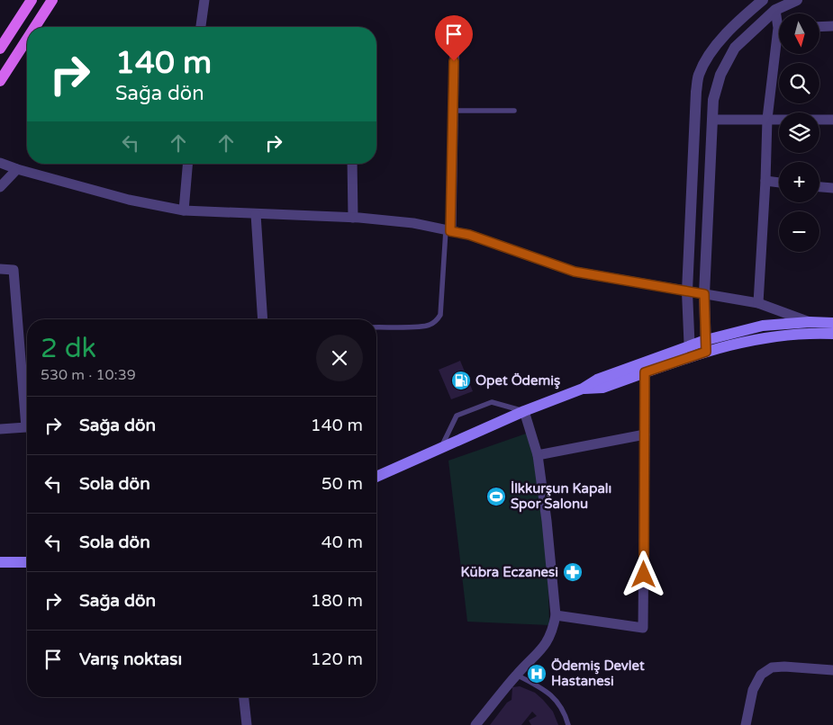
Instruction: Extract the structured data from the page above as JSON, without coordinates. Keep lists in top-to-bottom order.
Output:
{
  "places": {
    "fuel station": ["Opet Ödemiş"],
    "sports": ["İlkkurşun Kapalı Spor Salonu"],
    "pharmacy": ["Kübra Eczanesi"],
    "hospital": ["Ödemiş Devlet Hastanesi"]
  },
  "north": "bottom",
  "page": {
    "map_buttons": ["+", "−"],
    "turn": ["140 m", "Sağa dön"],
    "heading": ["2 dk", "530 m · 10:39"],
    "list": [
      {
        "name": "Sağa dön",
        "value": "140 m"
      },
      {
        "name": "Sola dön",
        "value": "50 m"
      },
      {
        "name": "Sola dön",
        "value": "40 m"
      },
      {
        "name": "Sağa dön",
        "value": "180 m"
      },
      {
        "name": "Varış noktası",
        "value": "120 m"
      }
    ]
  }
}
